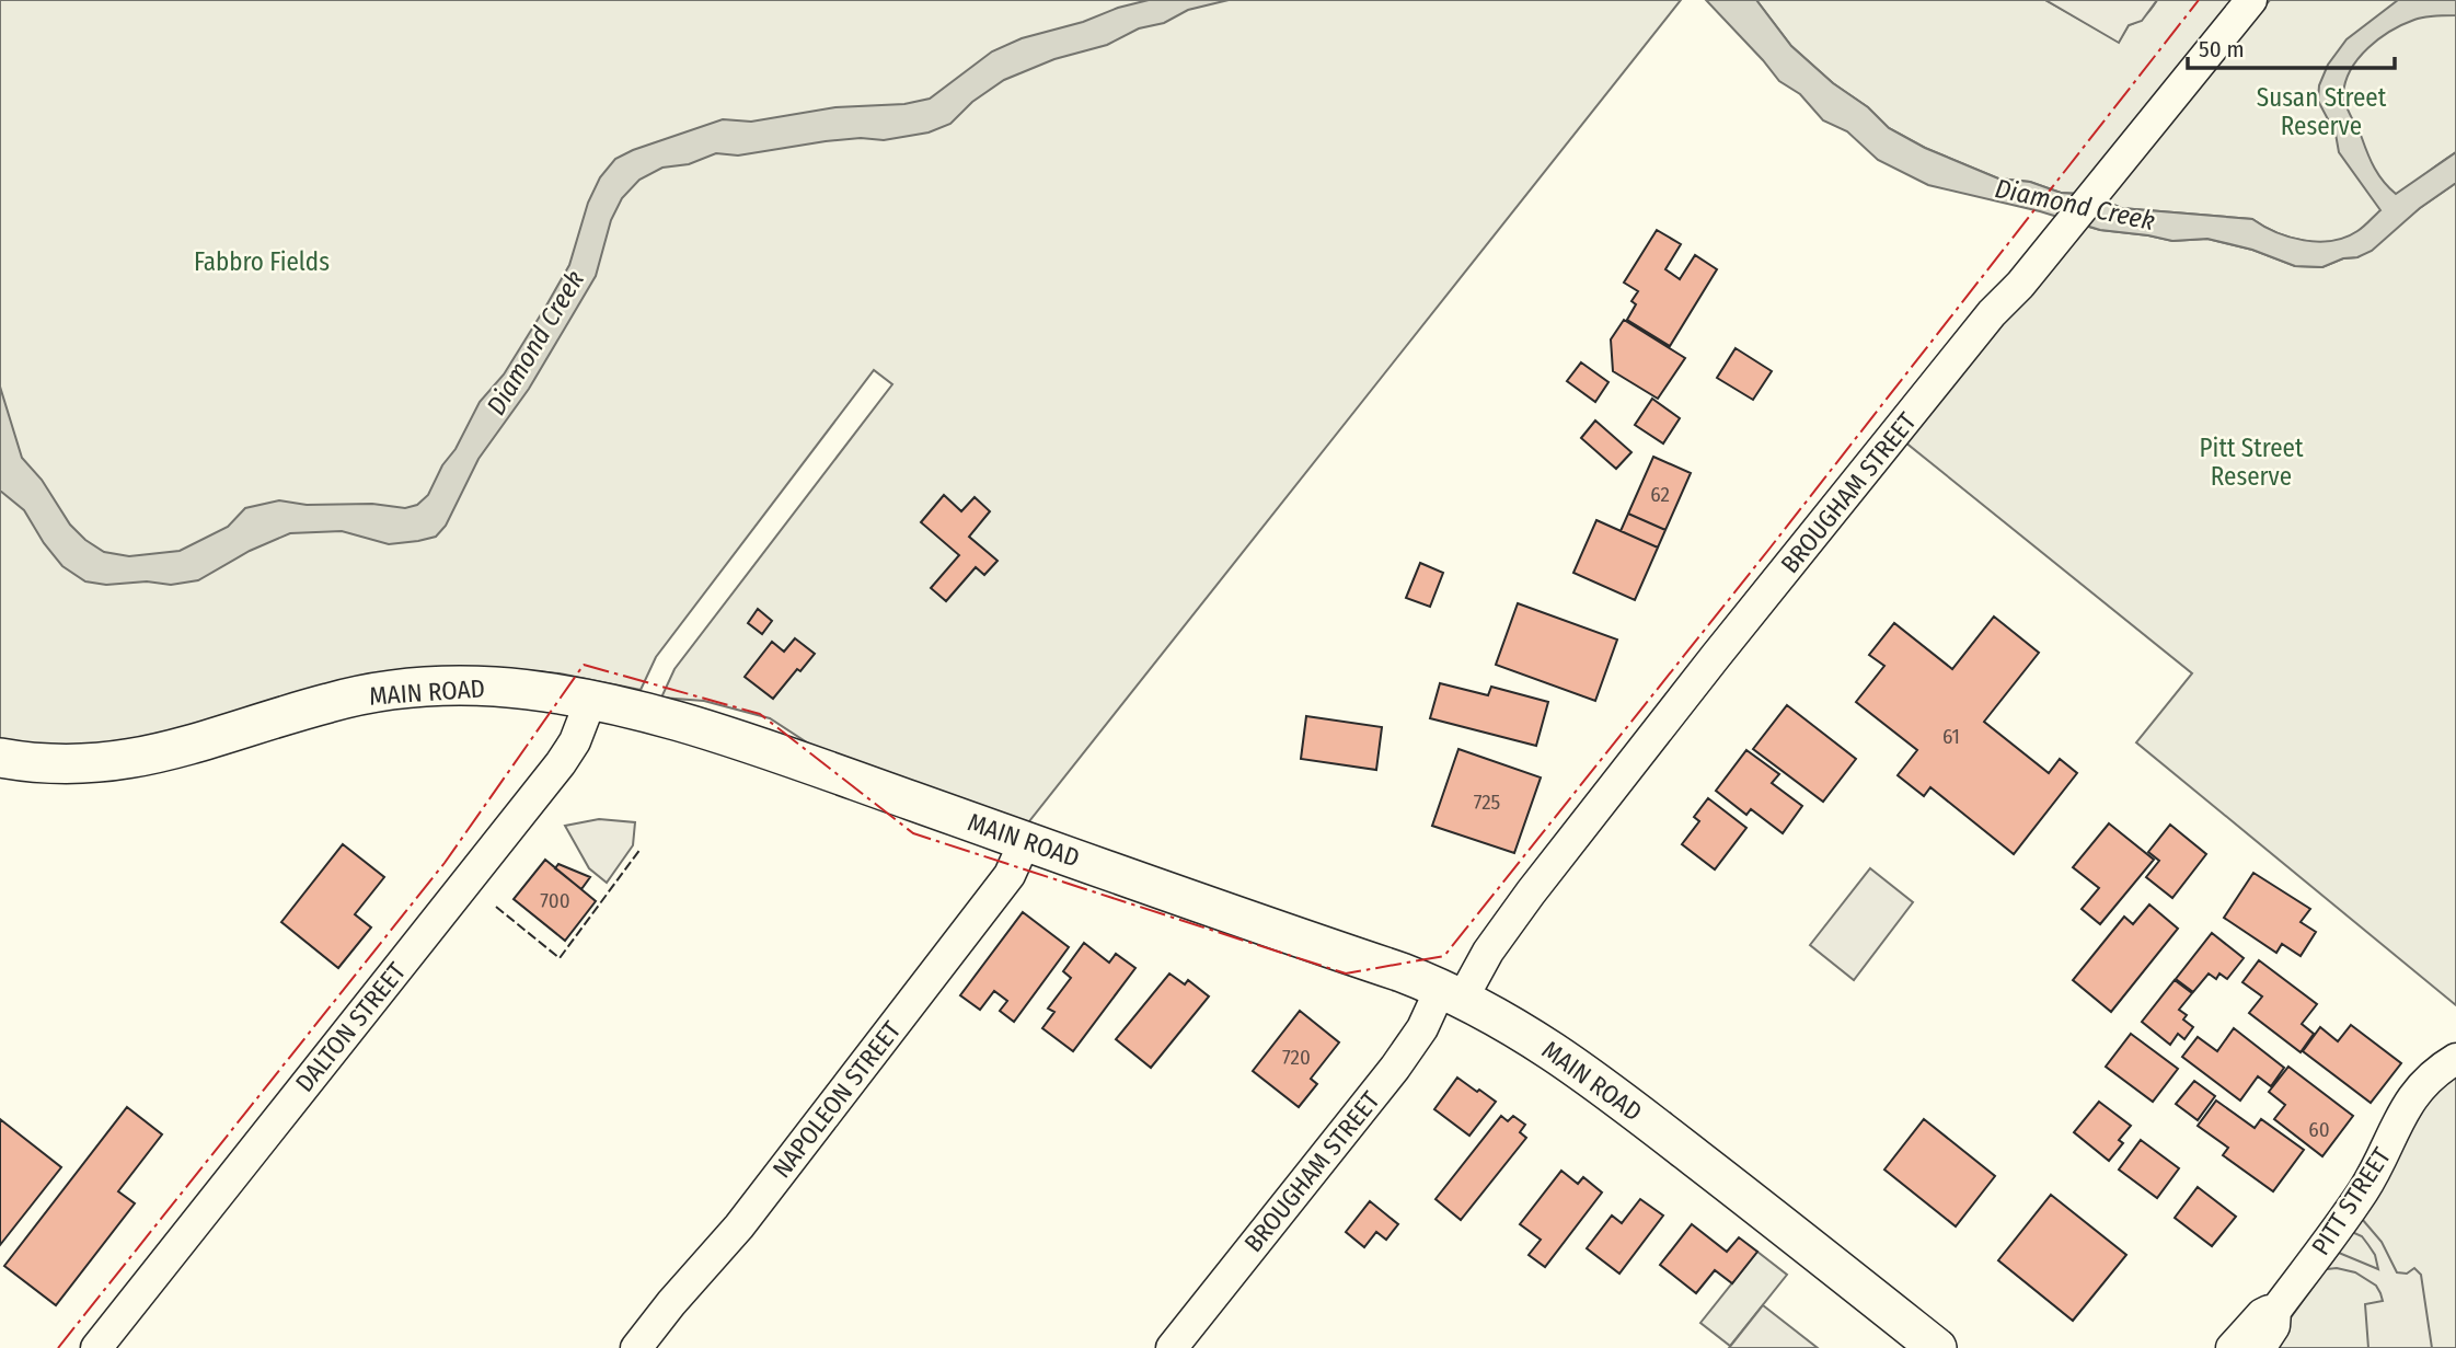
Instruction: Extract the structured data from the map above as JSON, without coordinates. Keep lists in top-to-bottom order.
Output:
{
  "streets": {
    "main road": ["MAIN ROAD"],
    "street": [
      "BROUGHAM STREET",
      "DALTON STREET",
      "NAPOLEON STREET",
      "PITT STREET"
    ]
  },
  "crossings": [
    ["BROUGHAM STREET", "MAIN ROAD"],
    ["MAIN ROAD", "DALTON STREET"],
    ["MAIN ROAD", "NAPOLEON STREET"]
  ],
  "water": ["Diamond Creek"],
  "parks": ["Susan Street Reserve", "Fabbro Fields", "Pitt Street Reserve"],
  "house_numbers": [
    "62",
    "61",
    "725",
    "700",
    "720",
    "60"
  ],
  "scale_bar": "50 m"
}
